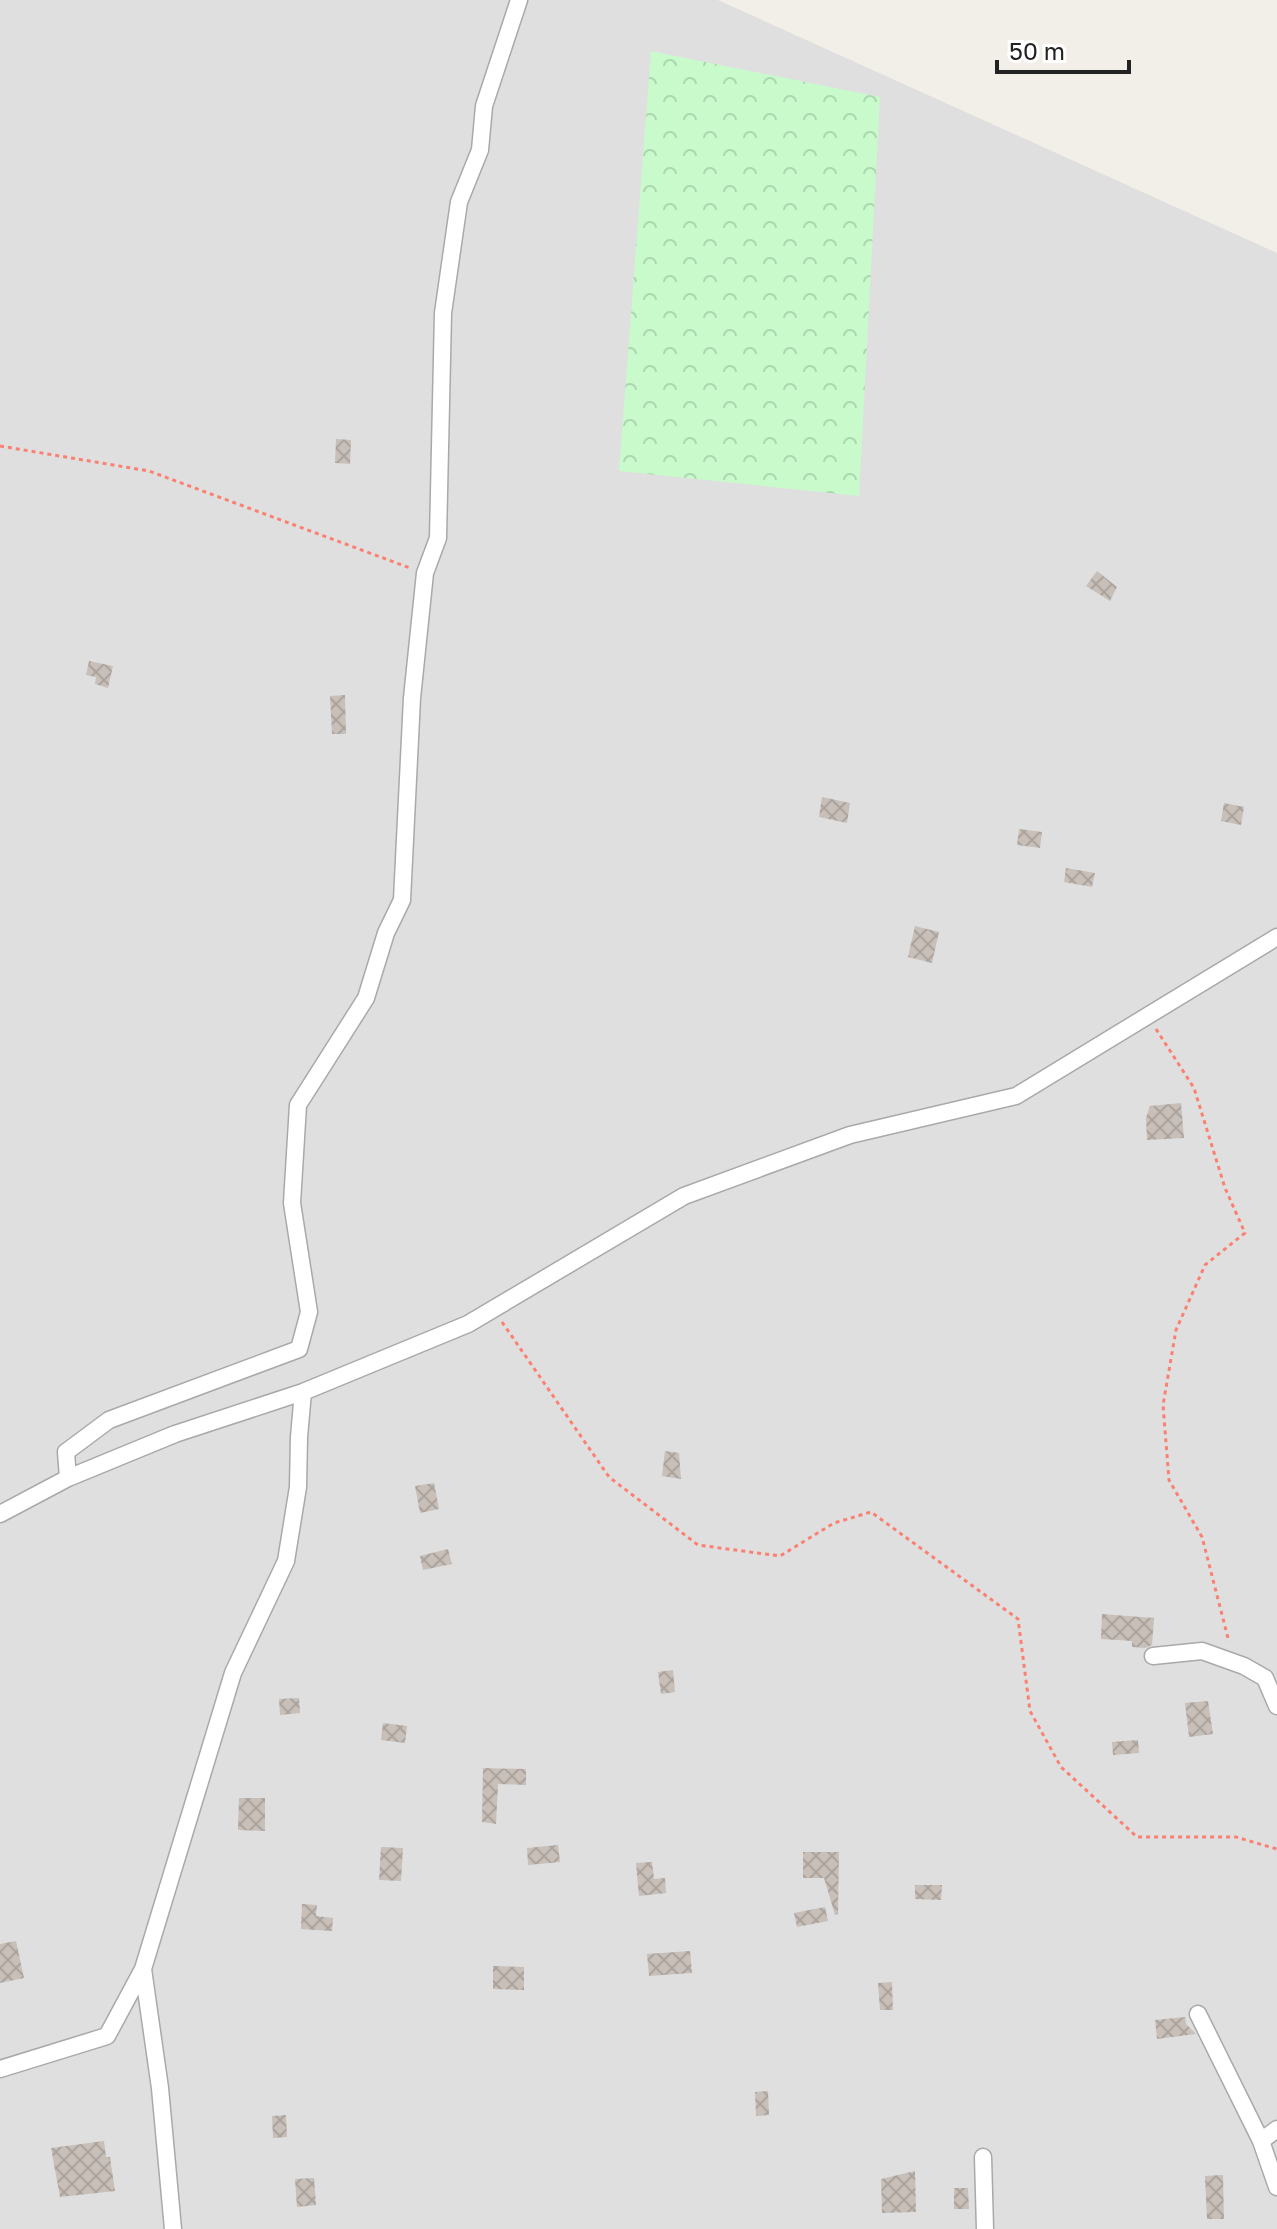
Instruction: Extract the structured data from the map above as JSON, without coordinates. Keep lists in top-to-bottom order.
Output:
{
  "scale_bar": "50 m"
}
